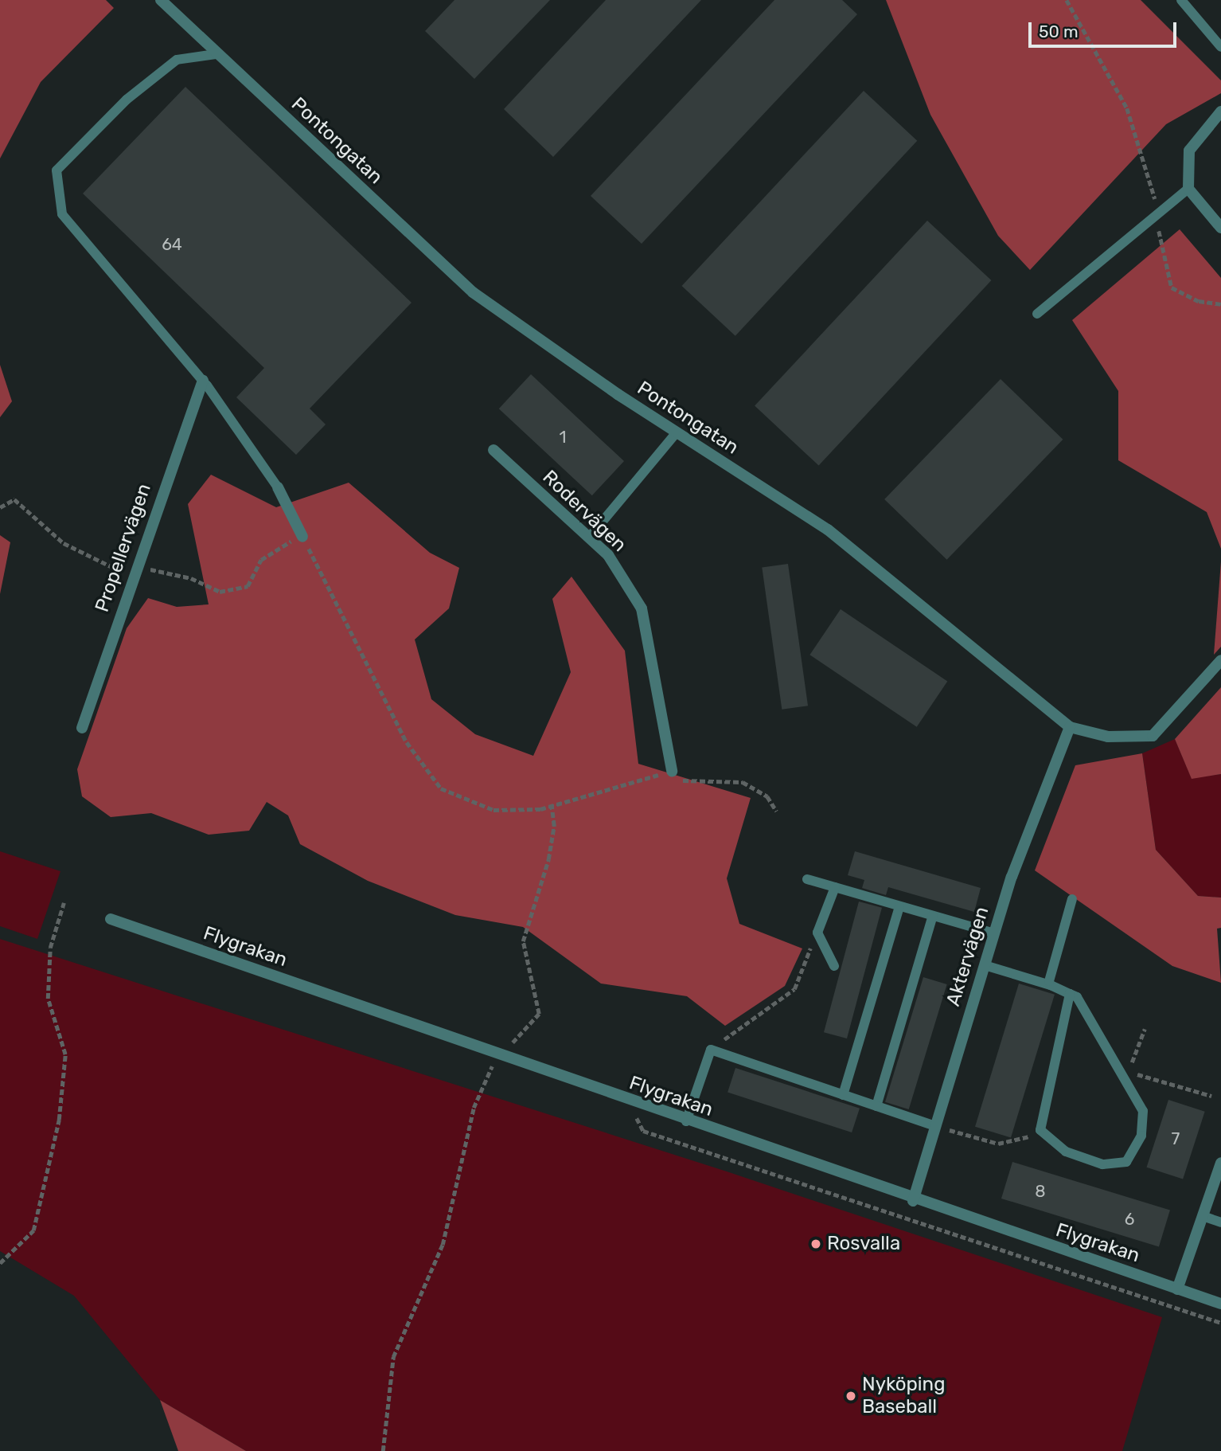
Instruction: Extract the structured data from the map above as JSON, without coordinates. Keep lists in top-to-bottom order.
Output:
{
  "streets": {
    "street": [
      "Pontongatan",
      "Rodervägen",
      "Propellervägen",
      "Flygrakan",
      "Aktervägen"
    ]
  },
  "crossings": [
    ["Pontongatan", "Aktervägen"],
    ["Flygrakan", "Aktervägen"]
  ],
  "places": ["Rosvalla", "Nyköping Baseball"],
  "house_numbers": [
    "64",
    "1",
    "7",
    "8",
    "6"
  ],
  "scale_bar": "50 m"
}
